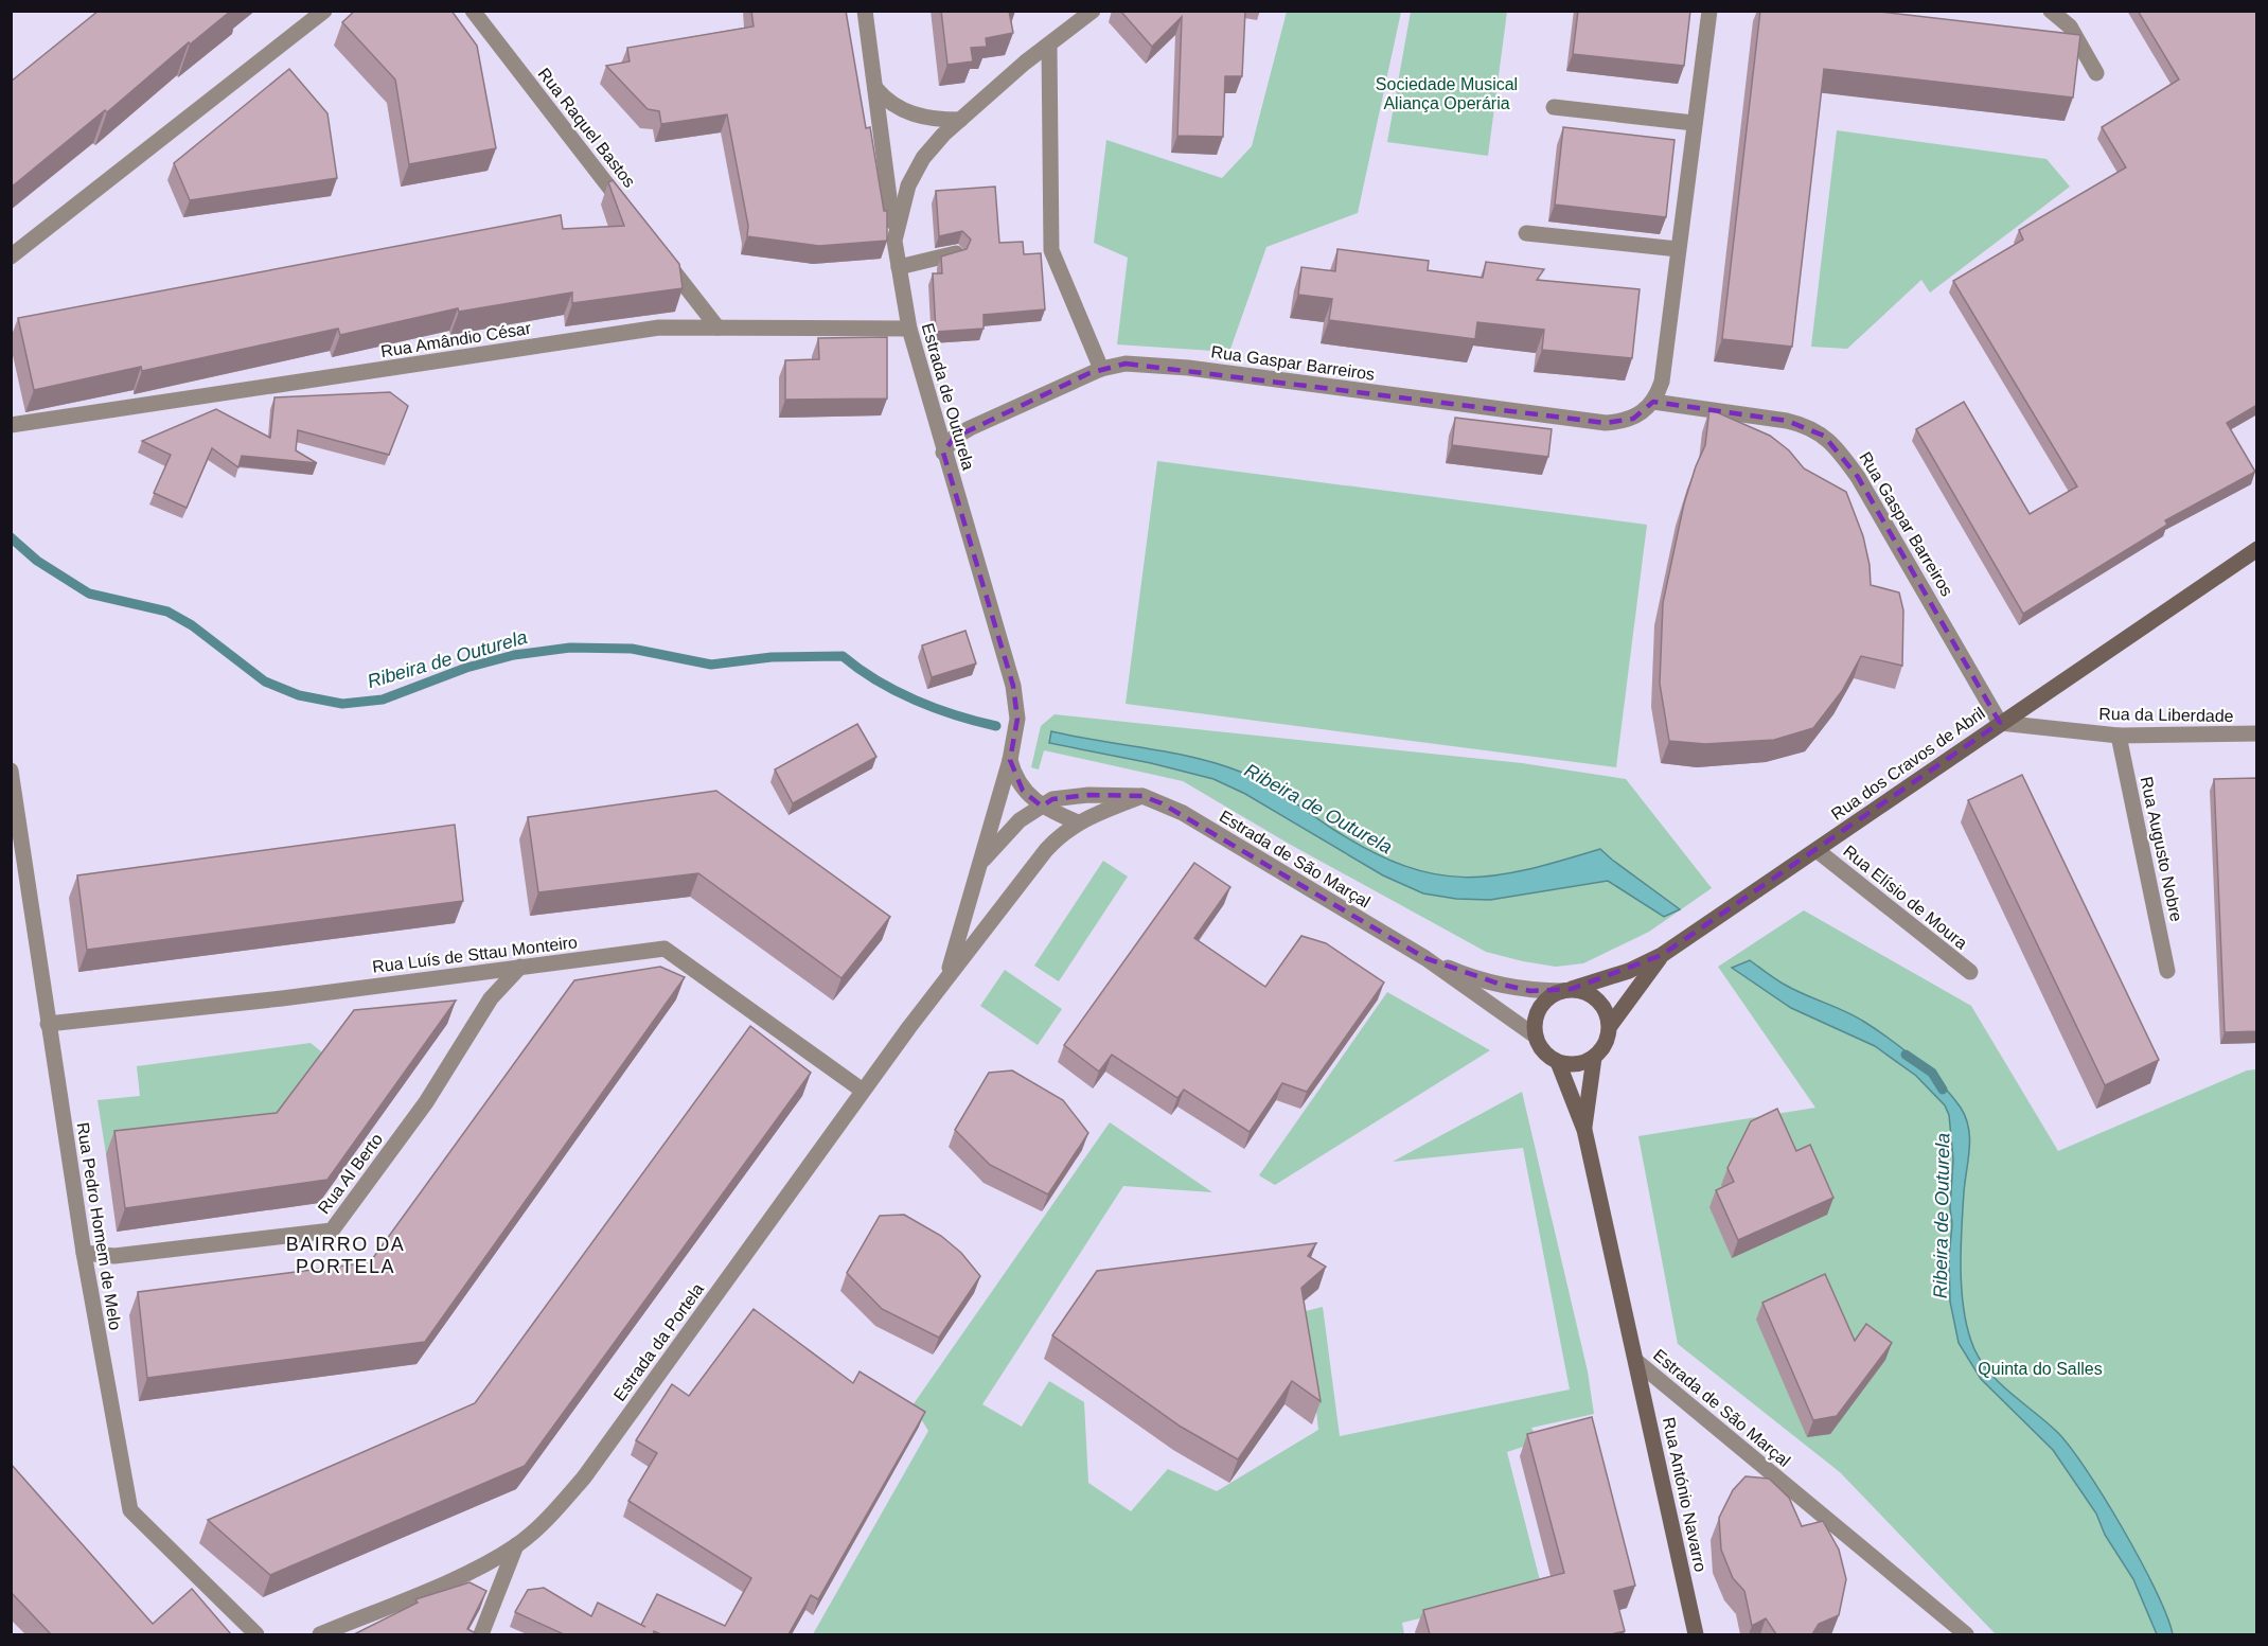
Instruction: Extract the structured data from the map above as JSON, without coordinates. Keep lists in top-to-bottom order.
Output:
{
  "streets": {
    "street": [
      "Rua Raquel Bastos",
      "Rua Amândio César",
      "Rua Gaspar Barreiros",
      "Estrada de Outurela",
      "Rua da Liberdade",
      "Rua dos Cravos de Abril",
      "Rua Augusto Nobre",
      "Estrada de São Marçal",
      "Rua Elísio de Moura",
      "Rua Luís de Sttau Monteiro",
      "Rua Al Berto",
      "Rua Pedro Homem de Melo",
      "Estrada da Portela",
      "Rua António Navarro"
    ]
  },
  "crossings": [
    ["Rua Amândio César", "Estrada de Outurela"],
    ["Rua Gaspar Barreiros", "Estrada de Outurela"],
    ["Rua Gaspar Barreiros", "Rua da Liberdade"],
    ["Rua Gaspar Barreiros", "Rua dos Cravos de Abril"],
    ["Estrada de Outurela", "Estrada de São Marçal"],
    ["Rua da Liberdade", "Rua dos Cravos de Abril"],
    ["Rua da Liberdade", "Rua Augusto Nobre"],
    ["Rua dos Cravos de Abril", "Estrada de São Marçal"],
    ["Rua dos Cravos de Abril", "Rua Elísio de Moura"],
    ["Estrada de São Marçal", "Estrada da Portela"],
    ["Estrada de São Marçal", "Rua António Navarro"],
    ["Rua Luís de Sttau Monteiro", "Rua Al Berto"],
    ["Rua Luís de Sttau Monteiro", "Rua Pedro Homem de Melo"],
    ["Rua Luís de Sttau Monteiro", "Estrada da Portela"],
    ["Rua Al Berto", "Rua Pedro Homem de Melo"]
  ],
  "districts": ["BAIRRO DA PORTELA"],
  "water": ["Ribeira de Outurela"],
  "parks": ["Sociedade Musical Aliança Operária", "Quinta do Salles"]
}
